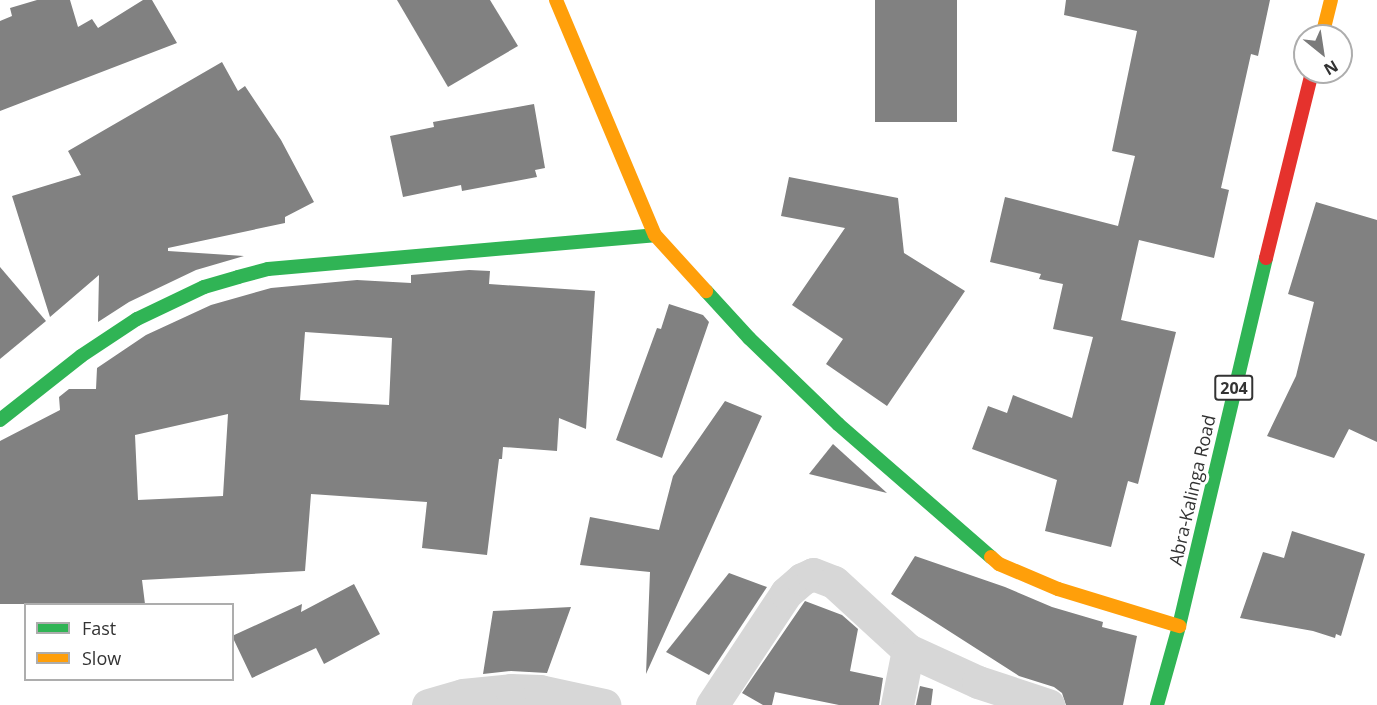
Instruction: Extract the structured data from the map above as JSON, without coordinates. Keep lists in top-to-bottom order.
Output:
{
  "streets": {
    "street": ["204", "Abra-Kalinga Road"]
  },
  "legend": ["Fast", "Slow"],
  "north": "bottom right"
}
